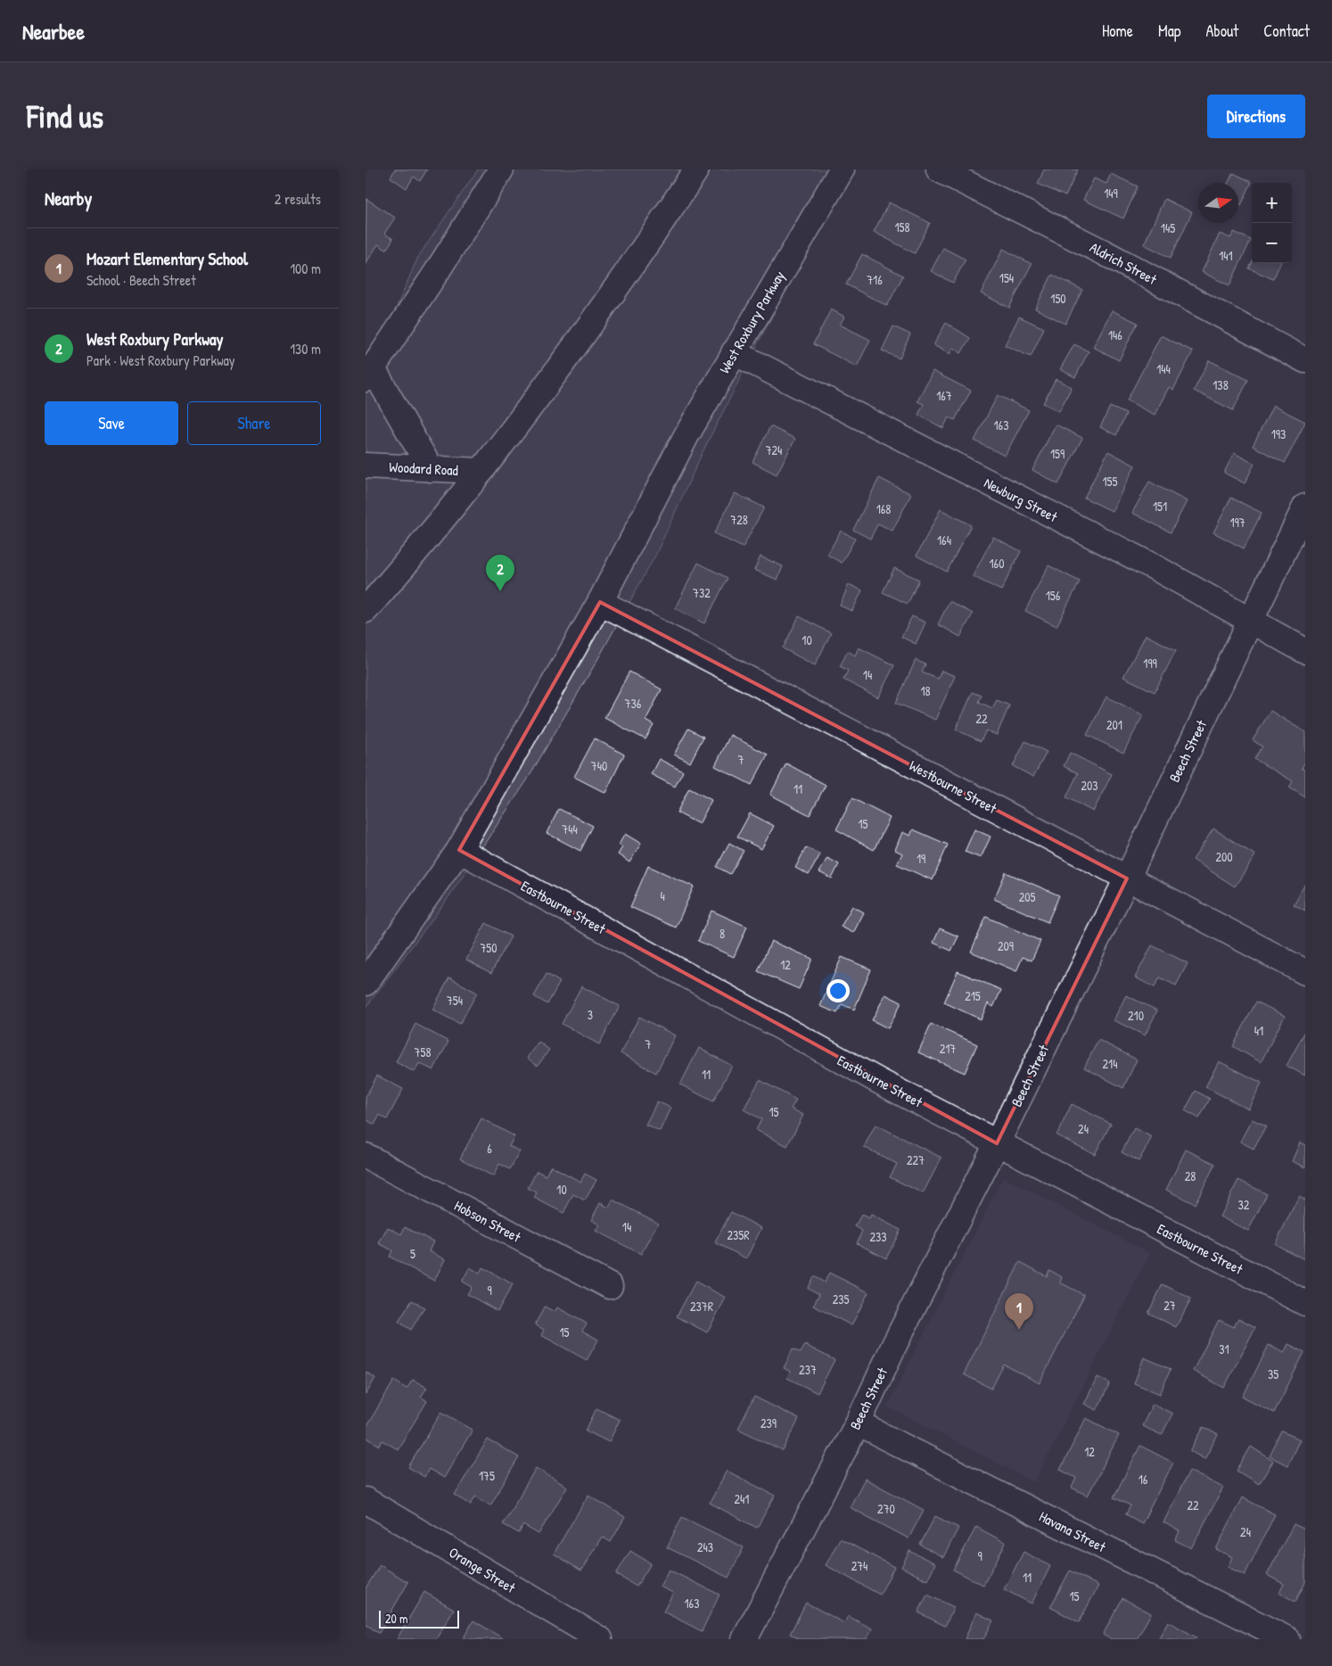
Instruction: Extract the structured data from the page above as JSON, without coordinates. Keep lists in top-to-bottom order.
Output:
{
  "streets": {
    "street": [
      "Aldrich Street",
      "West Roxbury Parkway",
      "Woodard Road",
      "Newburg Street",
      "Beech Street",
      "Westbourne Street",
      "Eastbourne Street",
      "Hobson Street",
      "Havana Street",
      "Orange Street"
    ]
  },
  "crossings": [
    ["West Roxbury Parkway", "Newburg Street"],
    ["West Roxbury Parkway", "Westbourne Street"],
    ["West Roxbury Parkway", "Eastbourne Street"],
    ["Newburg Street", "Beech Street"],
    ["Beech Street", "Westbourne Street"],
    ["Beech Street", "Eastbourne Street"],
    ["Beech Street", "Havana Street"]
  ],
  "house_numbers": [
    "149",
    "158",
    "145",
    "141",
    "154",
    "716",
    "150",
    "146",
    "144",
    "138",
    "167",
    "163",
    "193",
    "724",
    "159",
    "155",
    "151",
    "168",
    "728",
    "197",
    "164",
    "160",
    "732",
    "156",
    "10",
    "199",
    "14",
    "18",
    "736",
    "22",
    "201",
    "7",
    "740",
    "203",
    "11",
    "15",
    "744",
    "200",
    "19",
    "4",
    "205",
    "8",
    "209",
    "750",
    "12",
    "215",
    "754",
    "3",
    "210",
    "41",
    "7",
    "217",
    "758",
    "214",
    "11",
    "15",
    "24",
    "6",
    "227",
    "28",
    "10",
    "32",
    "14",
    "235R",
    "233",
    "5",
    "9",
    "235",
    "27",
    "237R",
    "15",
    "31",
    "237",
    "35",
    "239",
    "12",
    "175",
    "16",
    "241",
    "22",
    "270",
    "24",
    "243",
    "9",
    "274",
    "11",
    "15",
    "163"
  ],
  "scale_bar": "20 m",
  "north": "right",
  "page": {
    "header": "Nearbee",
    "nav": [
      "Home",
      "Map",
      "About",
      "Contact"
    ],
    "buttons": [
      "Directions",
      ["Save", "Share"]
    ],
    "title": "Find us",
    "heading": ["Nearby", "2 results"],
    "map_buttons": ["+", "−"],
    "list": [
      {
        "mark": "1",
        "name": "Mozart Elementary School",
        "note": "School · Beech Street",
        "value": "100 m"
      },
      {
        "mark": "2",
        "name": "West Roxbury Parkway",
        "note": "Park · West Roxbury Parkway",
        "value": "130 m"
      }
    ],
    "pins": ["2", "1"],
    "scale": "20 m"
  }
}
